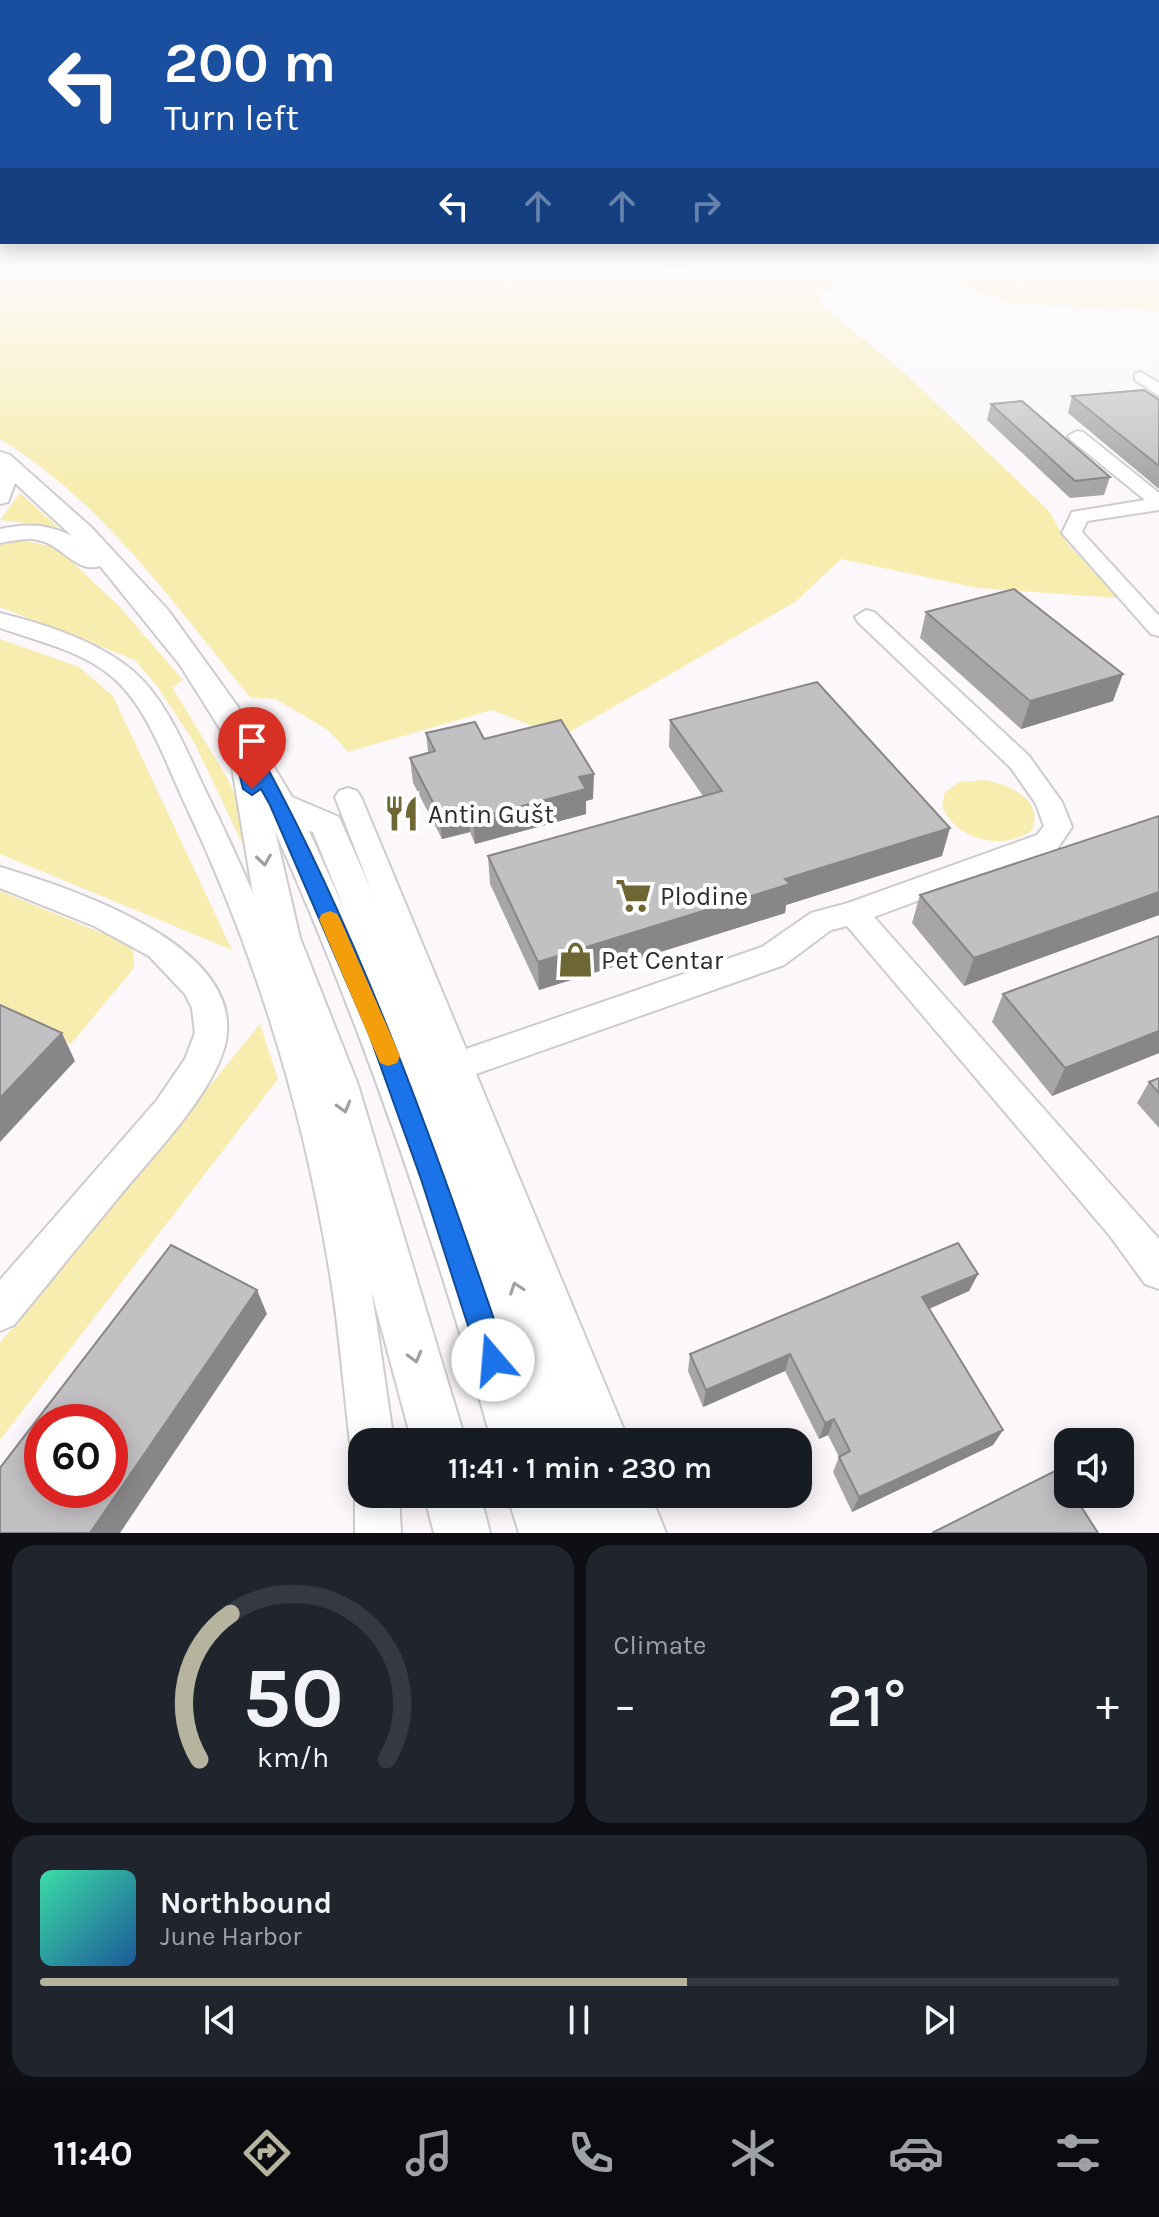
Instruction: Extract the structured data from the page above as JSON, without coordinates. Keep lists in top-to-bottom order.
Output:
{
  "places": {
    "restaurant": ["Antin Gušt"],
    "supermarket": ["Plodine"],
    "shop": ["Pet Centar"]
  },
  "page": {
    "turn": ["200 m", "Turn left"],
    "limit": "60",
    "trip": "11:41 · 1 min · 230 m",
    "tile": "Climate",
    "heat": ["−", "21°", "+"],
    "song": ["Northbound", "June Harbor"],
    "tabs": "11:40",
    "gauge": ["50", "km/h"]
  }
}
